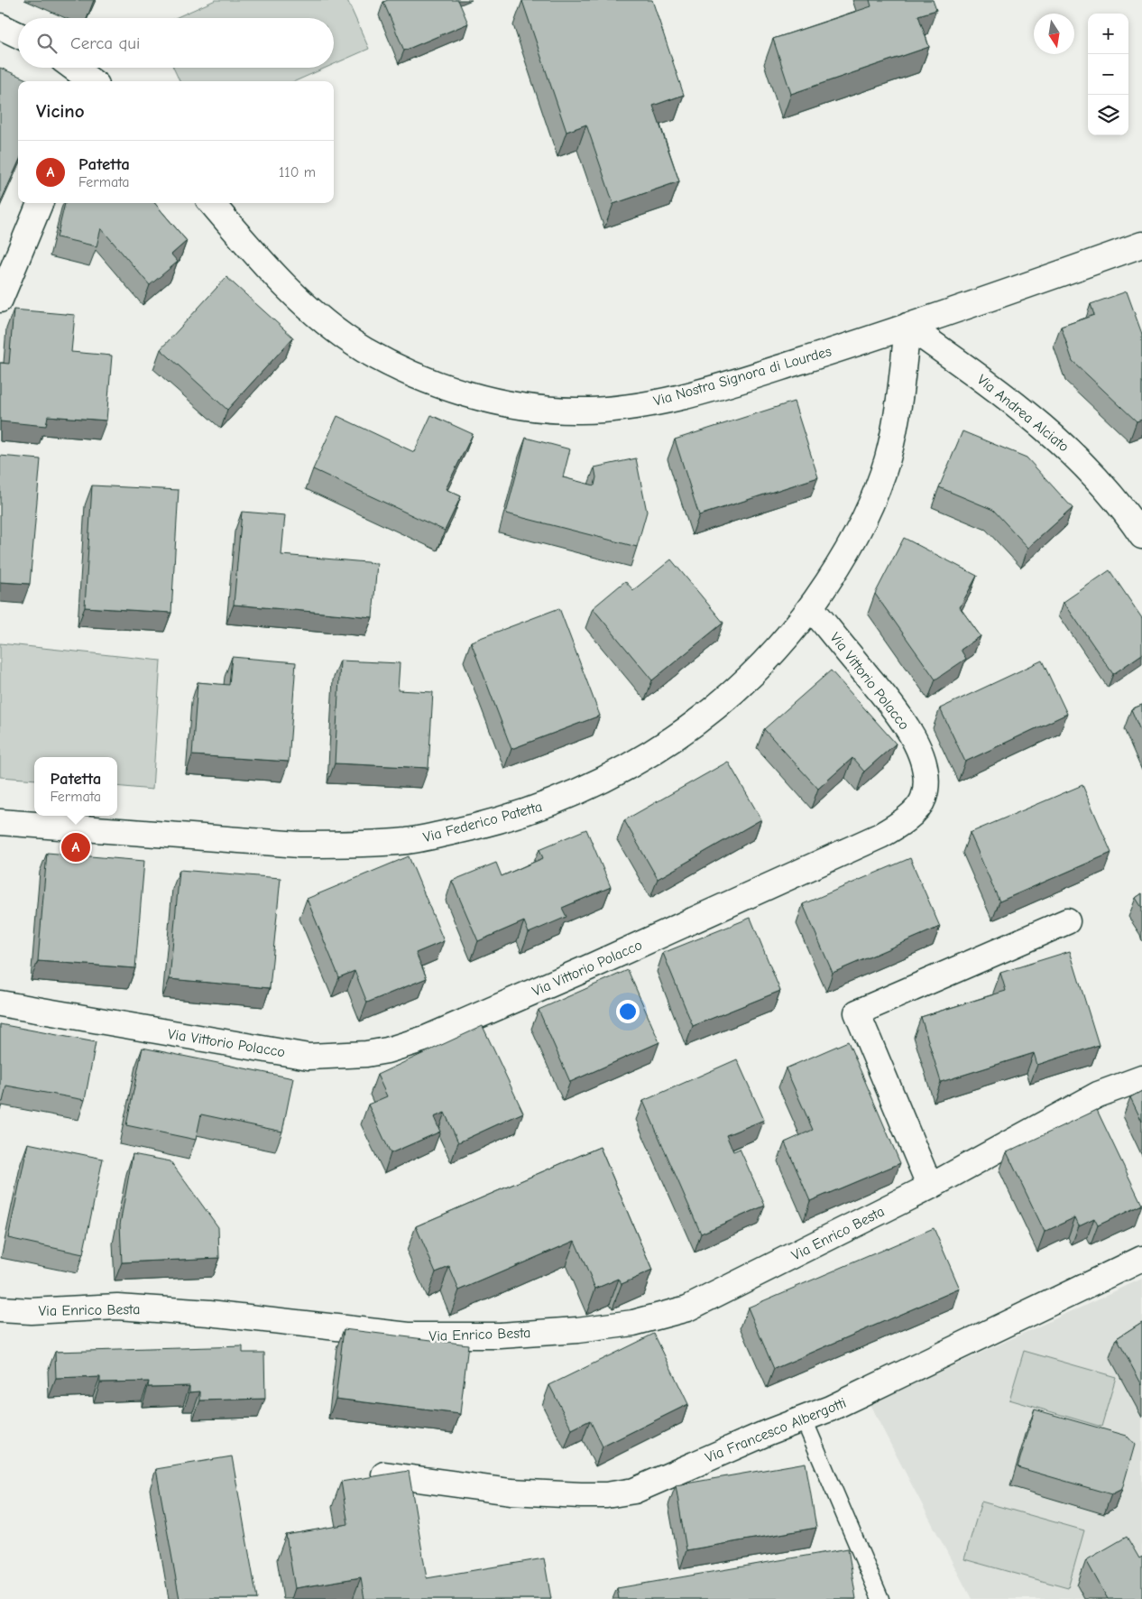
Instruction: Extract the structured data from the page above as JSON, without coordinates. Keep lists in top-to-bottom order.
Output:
{
  "streets": {
    "street": [
      "Via Nostra Signora di Lourdes",
      "Via Andrea Alciato",
      "Via Vittorio Polacco",
      "Via Federico Patetta",
      "Via Enrico Besta",
      "Via Francesco Albergotti"
    ]
  },
  "crossings": [
    ["Via Nostra Signora di Lourdes", "Via Andrea Alciato"],
    ["Via Nostra Signora di Lourdes", "Via Federico Patetta"],
    ["Via Andrea Alciato", "Via Federico Patetta"],
    ["Via Vittorio Polacco", "Via Federico Patetta"]
  ],
  "north": "bottom",
  "page": {
    "map_buttons": ["+", "−"],
    "search": "Cerca qui",
    "heading": "Vicino",
    "list": [
      {
        "mark": "A",
        "name": "Patetta",
        "note": "Fermata",
        "value": "110 m"
      }
    ],
    "popup": ["Patetta", "Fermata"],
    "pins": "A"
  }
}
